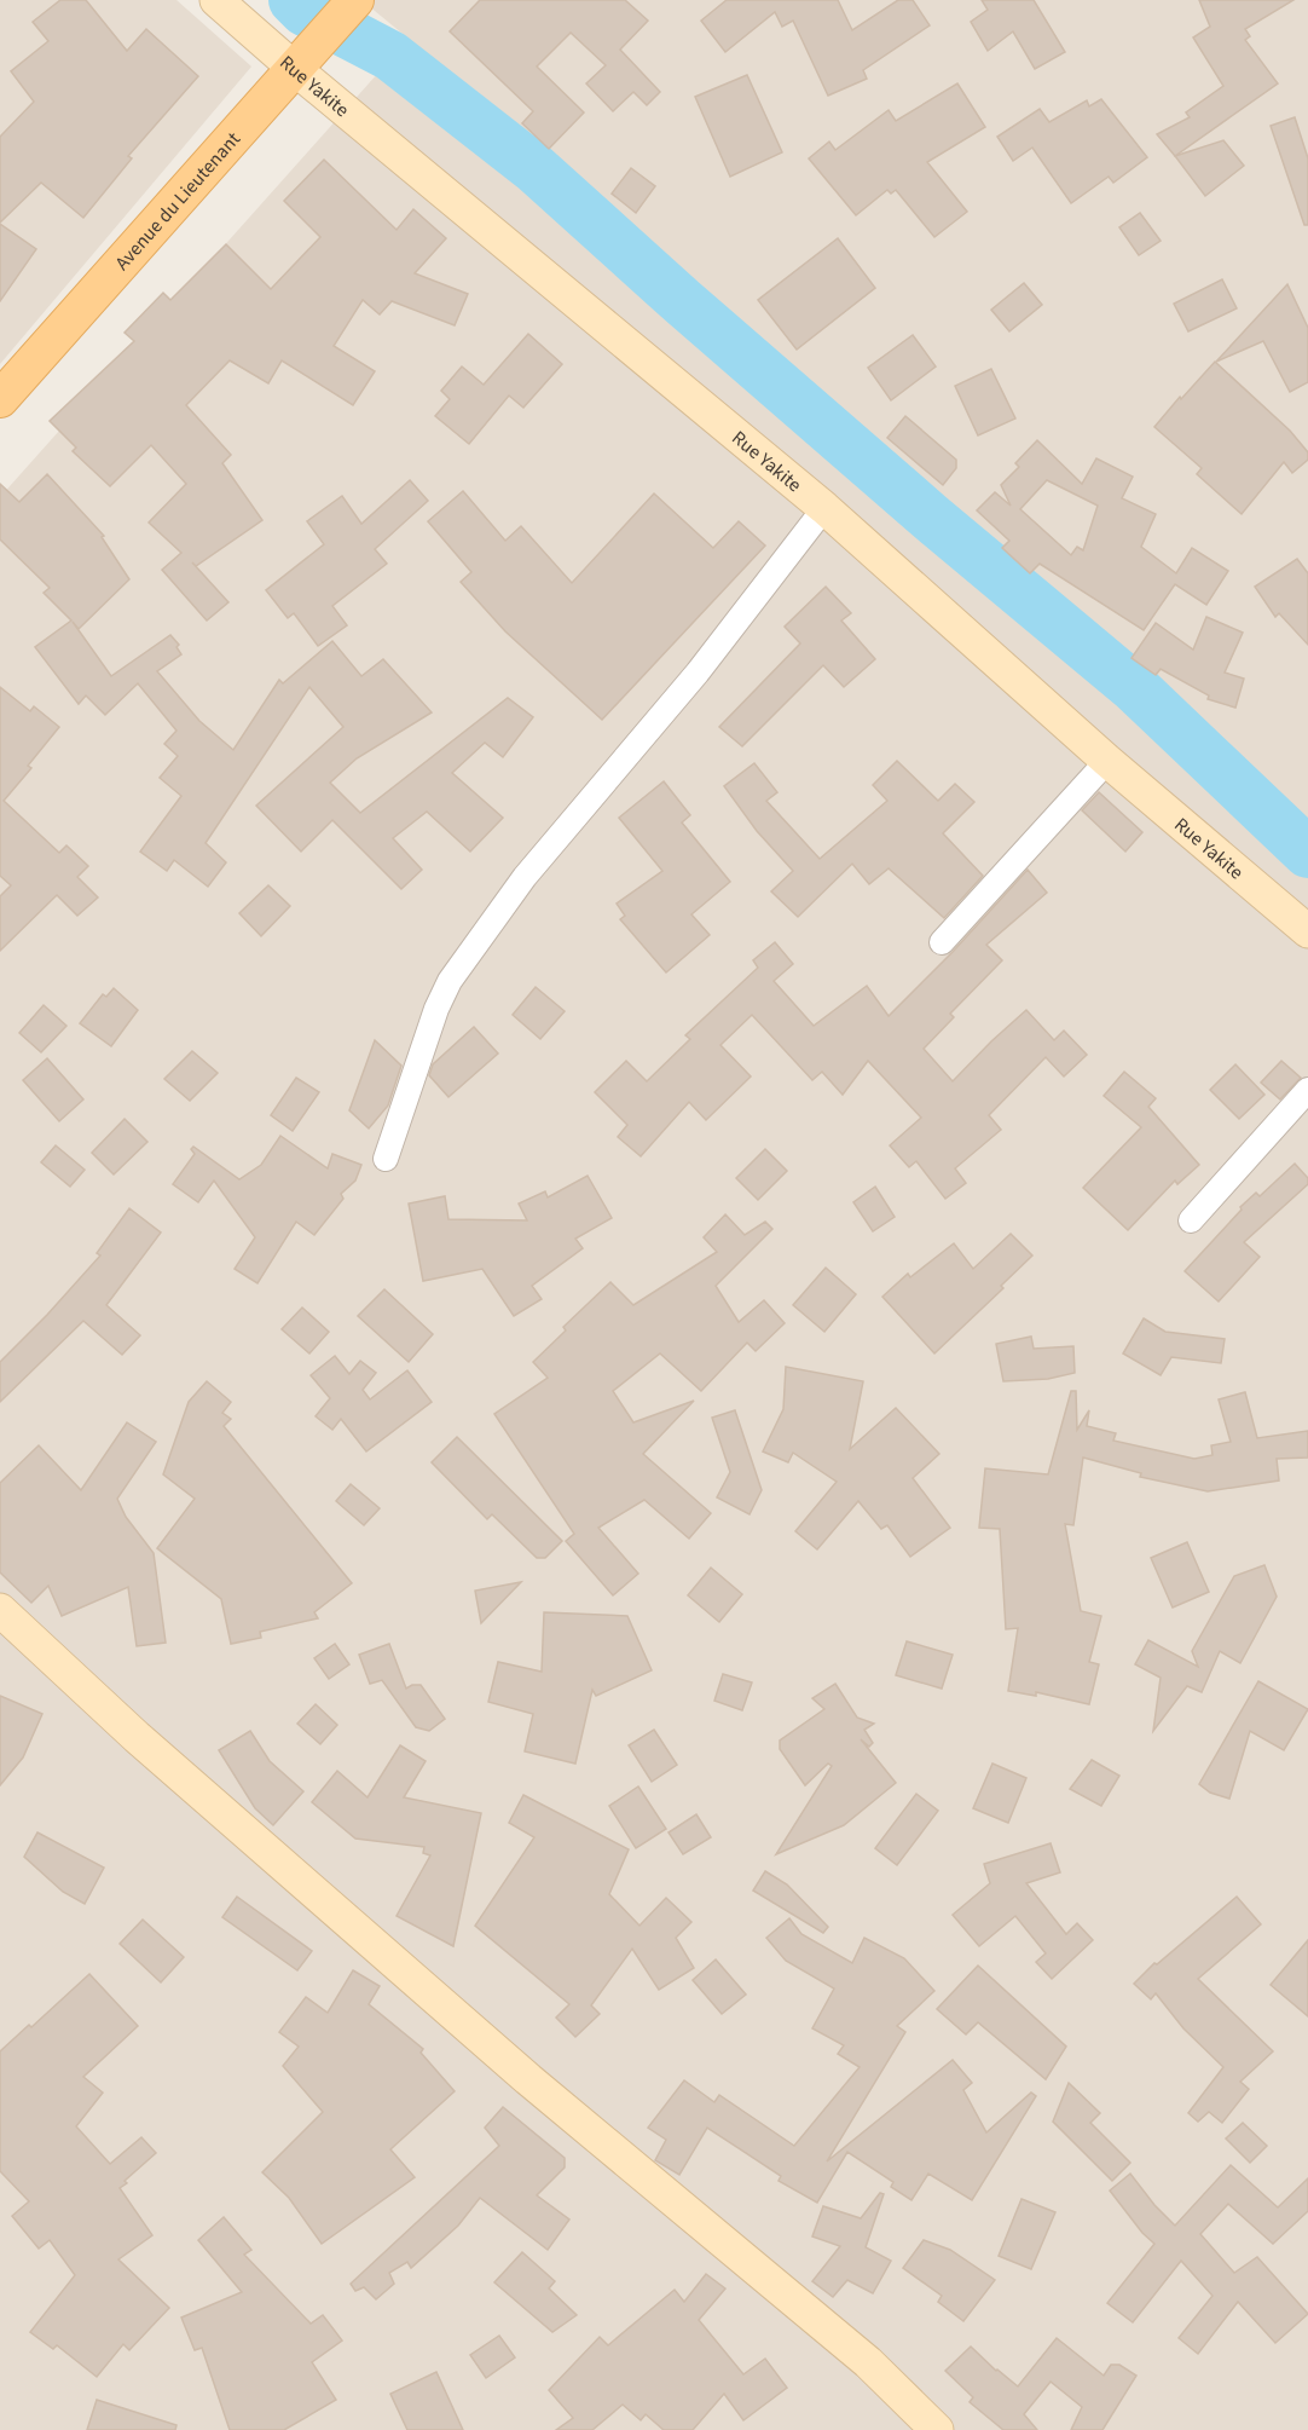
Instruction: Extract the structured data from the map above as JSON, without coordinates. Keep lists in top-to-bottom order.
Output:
{
  "streets": {
    "main road": ["Rue Yakite", "Avenue du Lieutenant"]
  },
  "crossings": [
    ["Rue Yakite", "Avenue du Lieutenant"]
  ]
}
